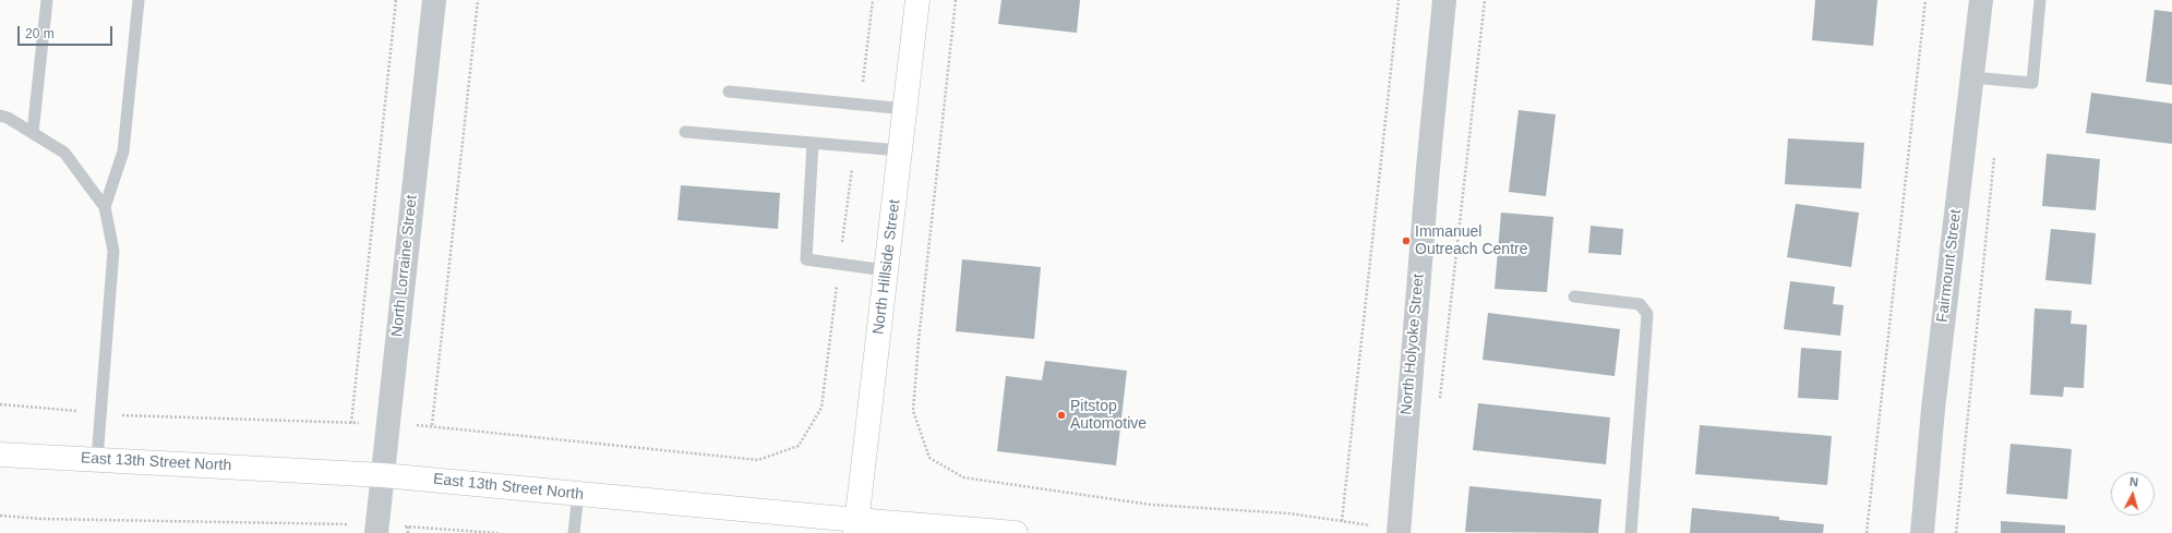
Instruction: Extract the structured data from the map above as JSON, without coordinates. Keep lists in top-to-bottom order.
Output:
{
  "streets": {
    "main road": ["North Hillside Street", "East 13th Street North"],
    "street": ["North Lorraine Street", "Fairmount Street", "North Holyoke Street"]
  },
  "crossings": [
    ["North Lorraine Street", "East 13th Street North"],
    ["North Hillside Street", "East 13th Street North"]
  ],
  "places": ["Immanuel Outreach Centre", "Pitstop Automotive"],
  "scale_bar": "20 m",
  "north": "top"
}
